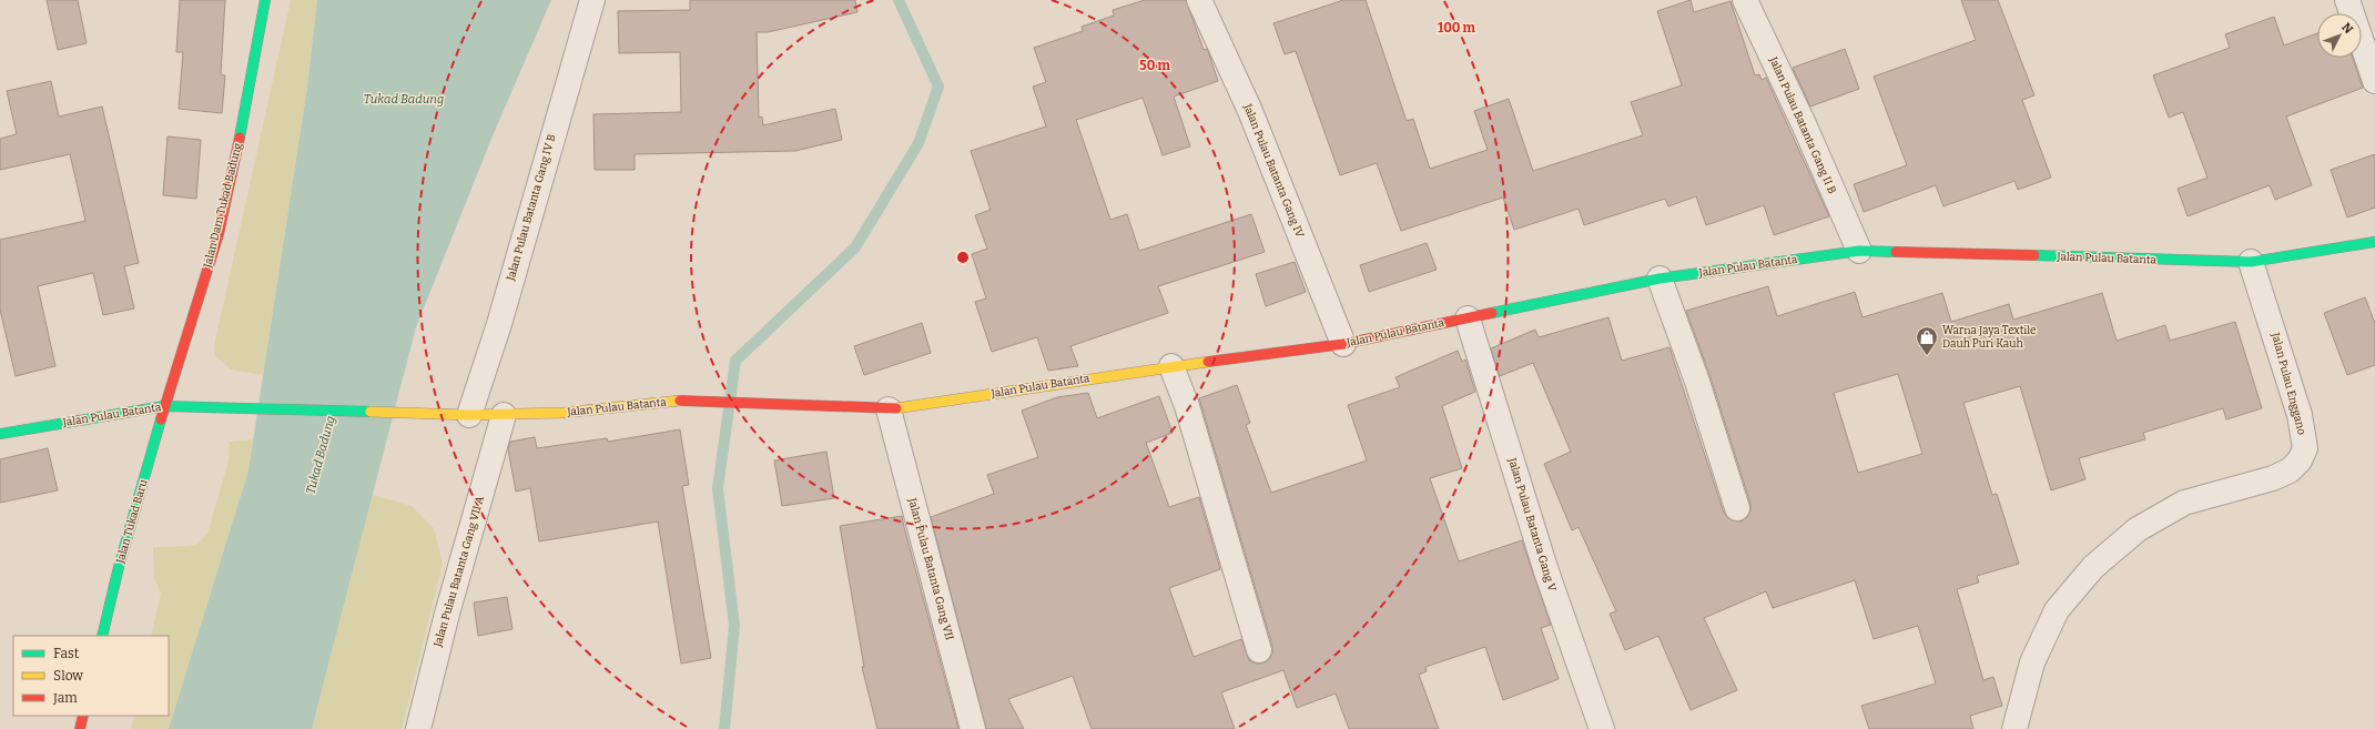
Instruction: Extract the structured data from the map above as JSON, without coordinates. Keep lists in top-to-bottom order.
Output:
{
  "streets": {
    "street": [
      "Jalan Pulau Batanta Gang II B",
      "Jalan Pulau Batanta Gang IV",
      "Jalan Dam Tukad Badung",
      "Jalan Pulau Batanta Gang IV B",
      "Jalan Pulau Batanta",
      "Jalan Pulau Enggano",
      "Jalan Tukad Baru",
      "Jalan Pulau Batanta Gang V",
      "Jalan Pulau Batanta Gang VII",
      "Jalan Pulau Batanta Gang VII A"
    ]
  },
  "crossings": [
    ["Jalan Pulau Batanta Gang II B", "Jalan Pulau Batanta"],
    ["Jalan Pulau Batanta Gang IV", "Jalan Pulau Batanta"],
    ["Jalan Dam Tukad Badung", "Jalan Pulau Batanta"],
    ["Jalan Dam Tukad Badung", "Jalan Tukad Baru"],
    ["Jalan Pulau Batanta Gang IV B", "Jalan Pulau Batanta"],
    ["Jalan Pulau Batanta", "Jalan Pulau Enggano"],
    ["Jalan Pulau Batanta", "Jalan Tukad Baru"],
    ["Jalan Pulau Batanta", "Jalan Pulau Batanta Gang V"],
    ["Jalan Pulau Batanta", "Jalan Pulau Batanta Gang VII"],
    ["Jalan Pulau Batanta", "Jalan Pulau Batanta Gang VII A"]
  ],
  "water": ["Tukad Badung"],
  "places": {
    "shop": ["Warna Jaya Textile Dauh Puri Kauh"]
  },
  "legend": ["Fast", "Slow", "Jam"],
  "north": "top right",
  "rings": ["100 m", "50 m"]
}
